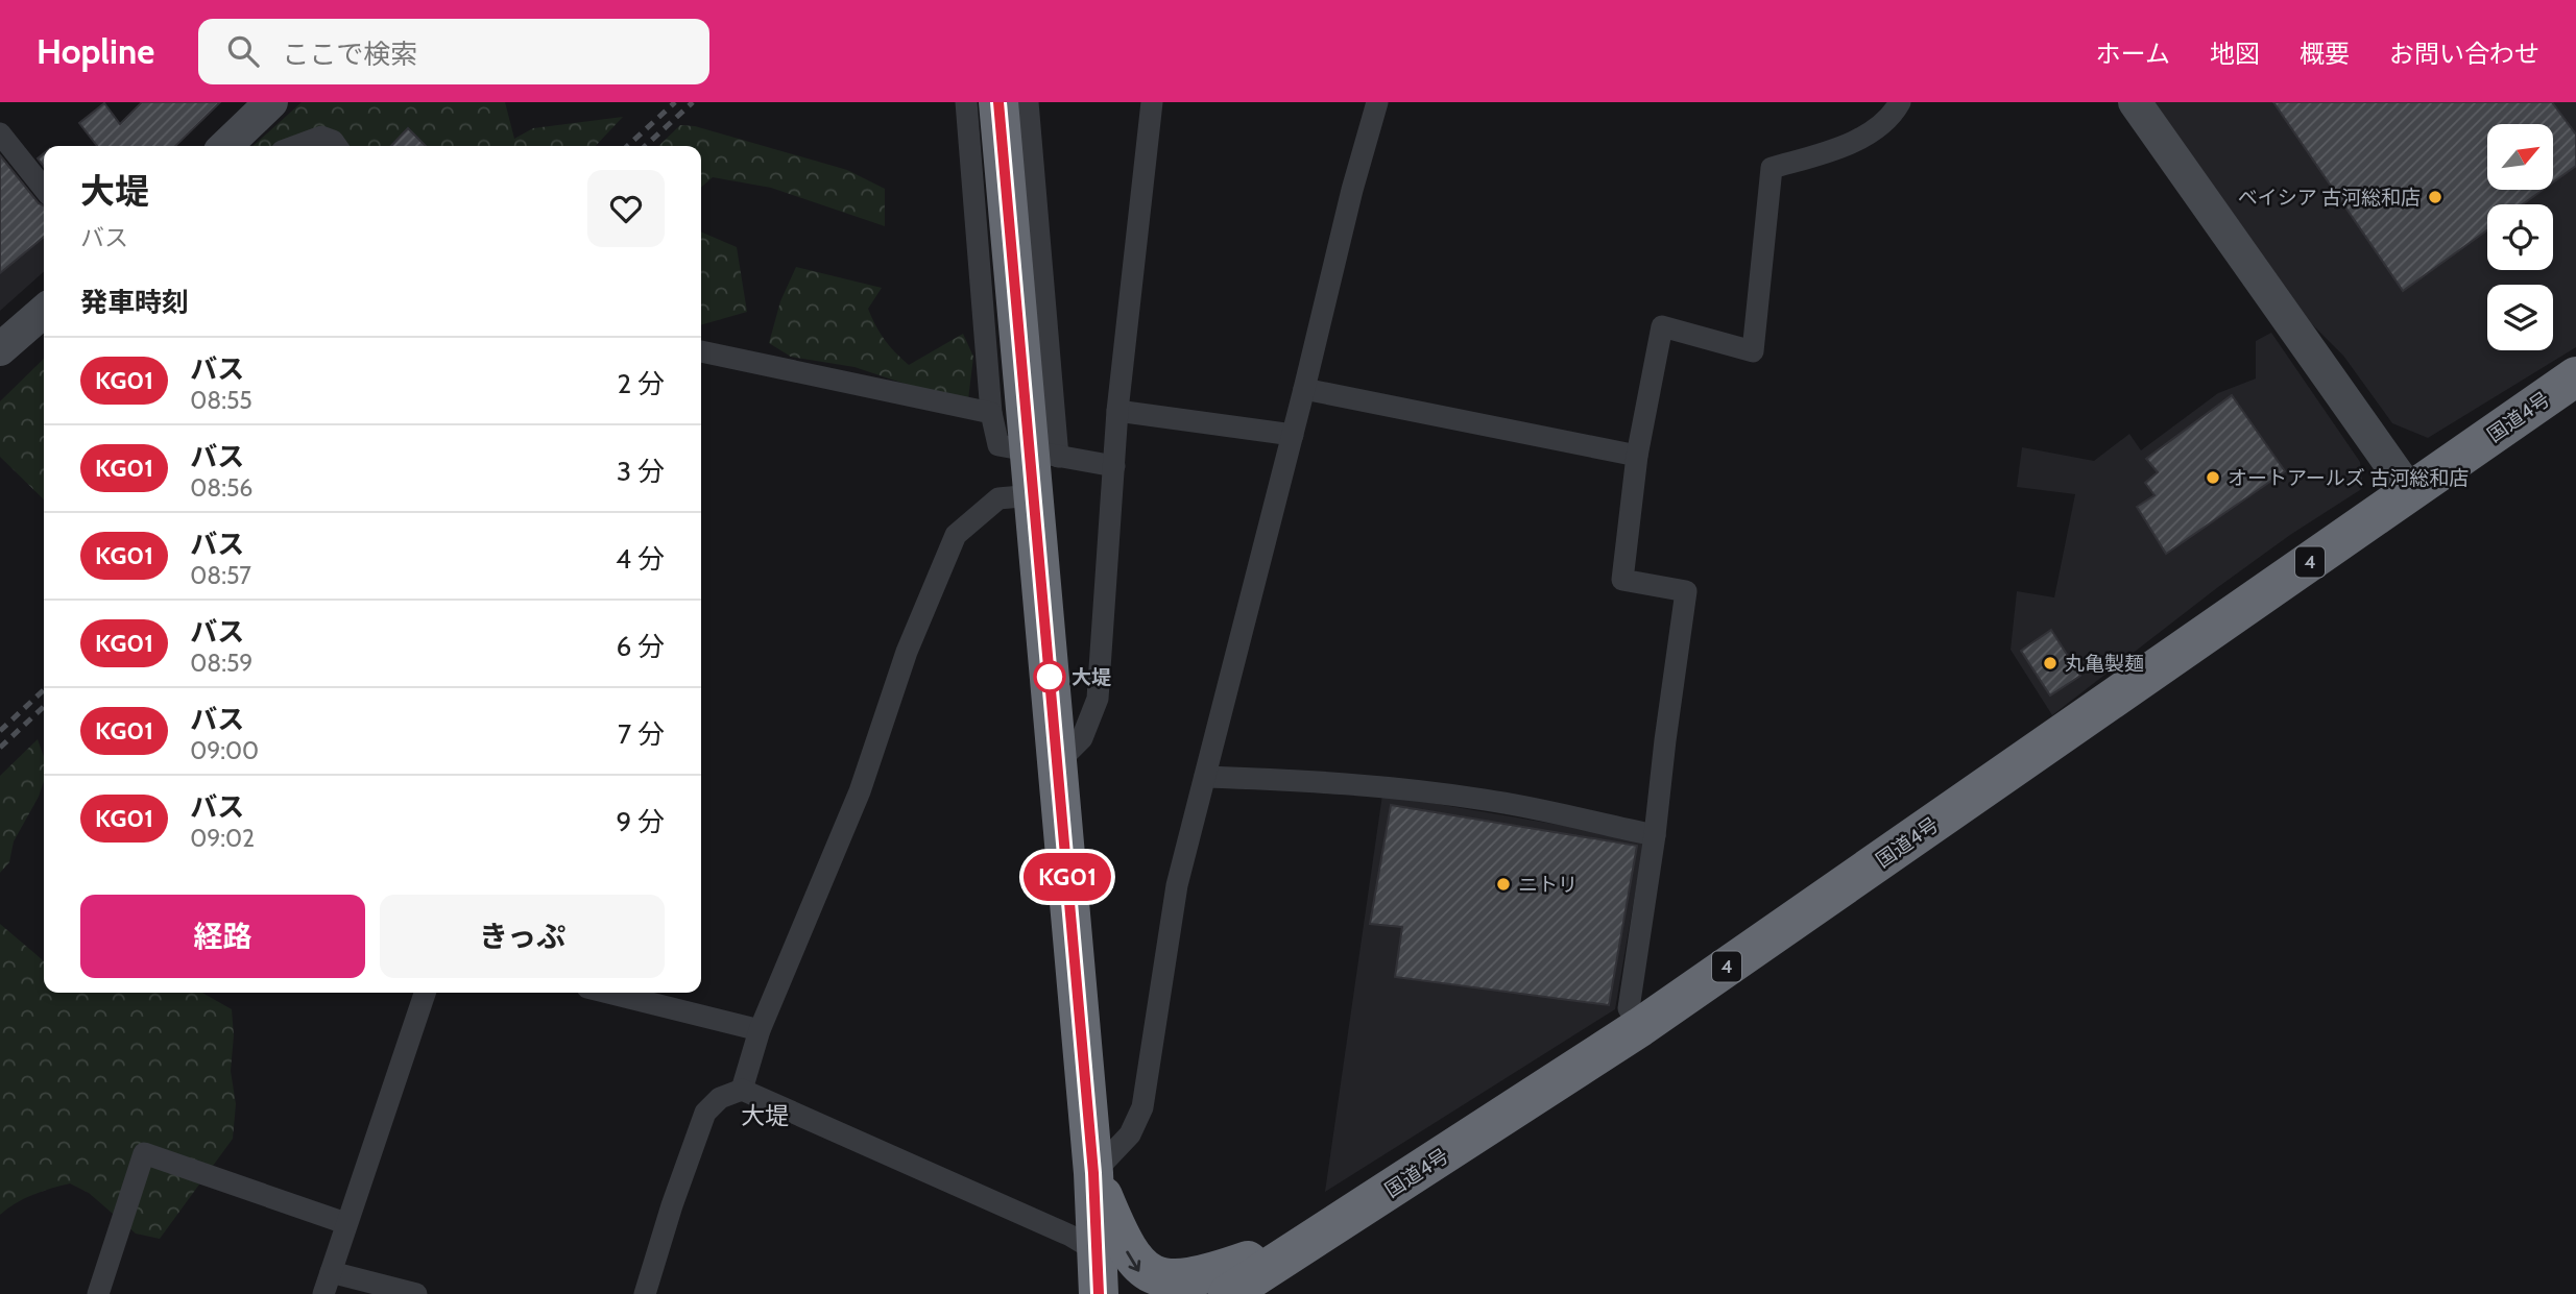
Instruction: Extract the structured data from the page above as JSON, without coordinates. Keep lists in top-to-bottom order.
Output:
{
  "streets": {
    "highway": ["国道4号", "4"]
  },
  "districts": ["大堤"],
  "places": [
    "ベイシア 古河総和店",
    "オートアールズ 古河総和店",
    "丸亀製麺",
    "大堤",
    "ニトリ"
  ],
  "lines": ["bus line KG01"],
  "north": "top right",
  "page": {
    "header": "Hopline",
    "search": "ここで検索",
    "nav": [
      "ホーム",
      "地図",
      "概要",
      "お問い合わせ"
    ],
    "on_map": "KG01",
    "heading": [
      ["大堤", "バス"],
      "発車時刻"
    ],
    "list": [
      {
        "mark": "KG01",
        "name": "バス",
        "note": "08:55",
        "value": "2 分"
      },
      {
        "mark": "KG01",
        "name": "バス",
        "note": "08:56",
        "value": "3 分"
      },
      {
        "mark": "KG01",
        "name": "バス",
        "note": "08:57",
        "value": "4 分"
      },
      {
        "mark": "KG01",
        "name": "バス",
        "note": "08:59",
        "value": "6 分"
      },
      {
        "mark": "KG01",
        "name": "バス",
        "note": "09:00",
        "value": "7 分"
      },
      {
        "mark": "KG01",
        "name": "バス",
        "note": "09:02",
        "value": "9 分"
      }
    ],
    "buttons": ["経路", "きっぷ"]
  }
}
